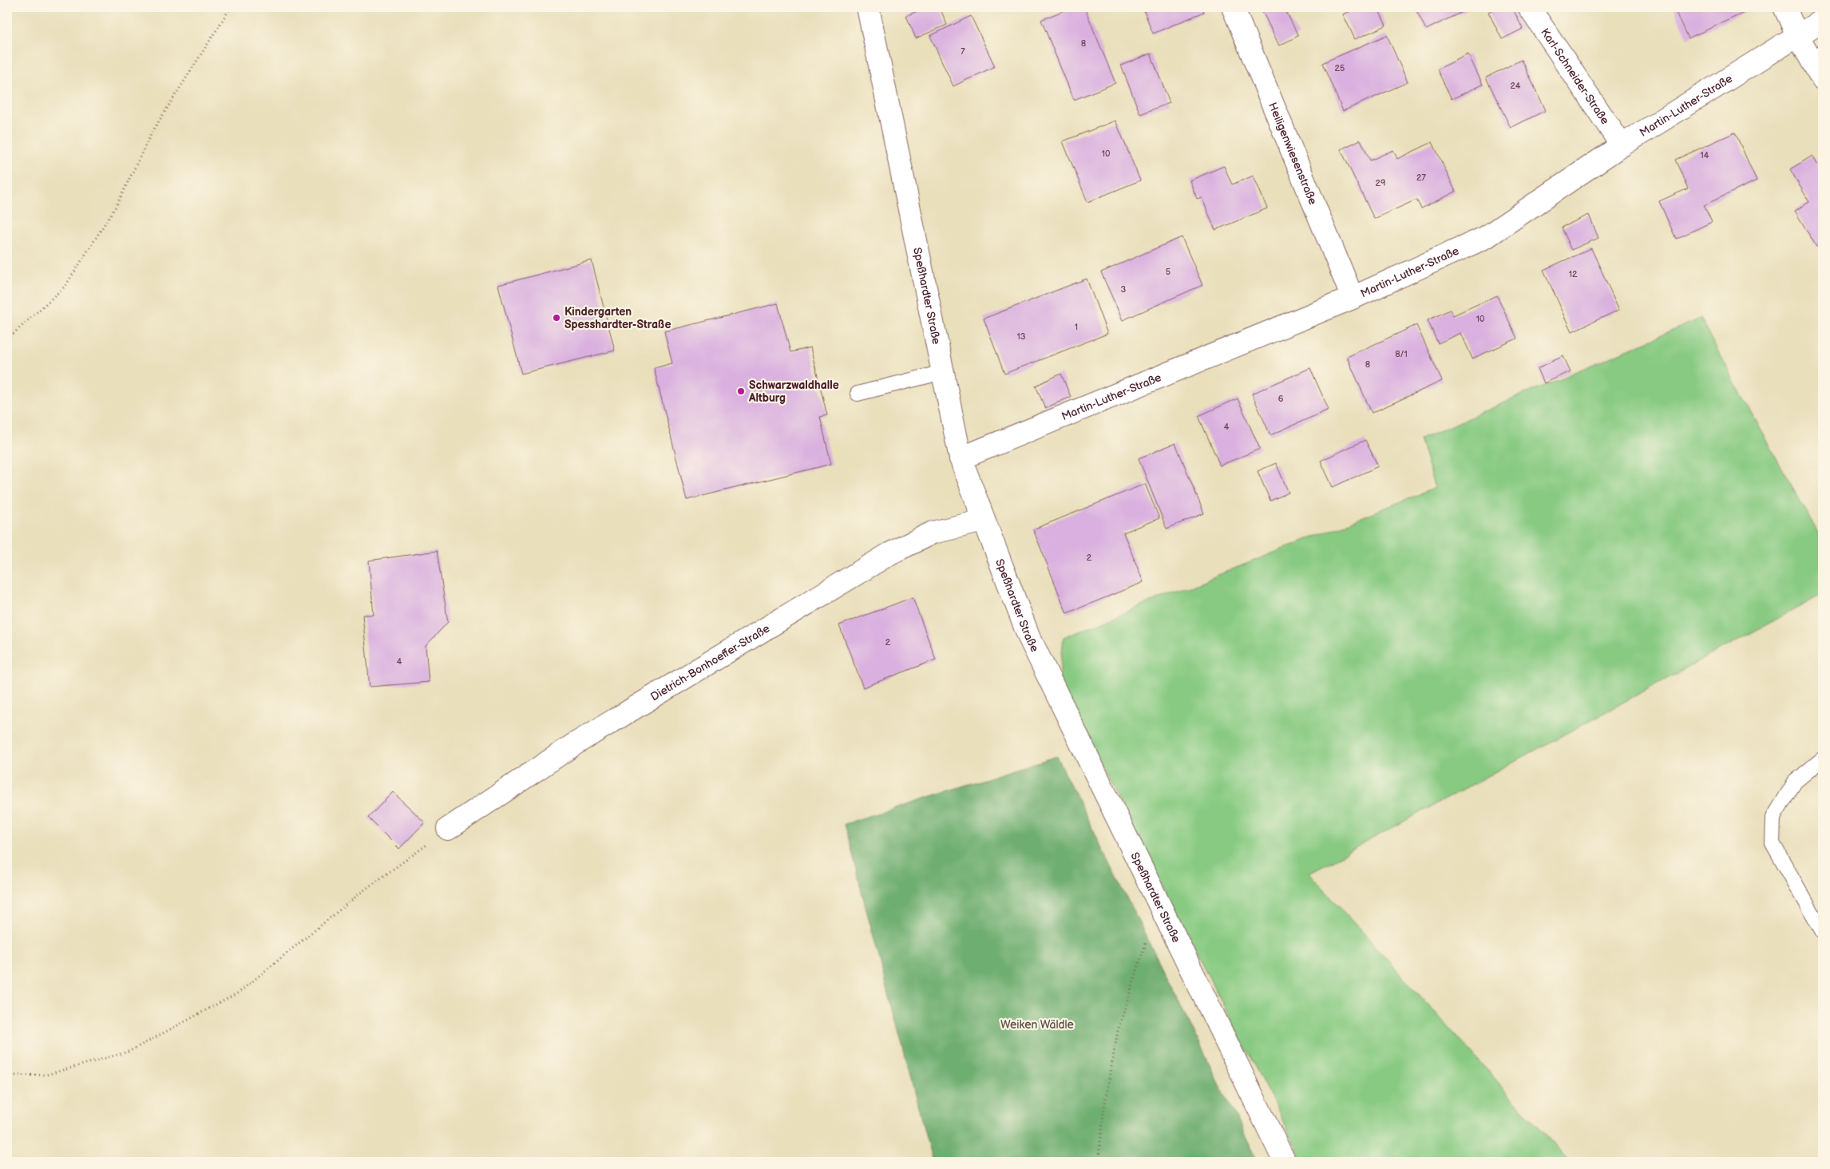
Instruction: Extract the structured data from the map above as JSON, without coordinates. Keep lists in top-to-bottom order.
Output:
{
  "streets": {
    "street": [
      "Karl-Schneider-Straße",
      "Martin-Luther-Straße",
      "Heiligenwiesenstraße",
      "Speßhardter Straße",
      "Dietrich-Bonhoeffer-Straße"
    ]
  },
  "crossings": [
    ["Karl-Schneider-Straße", "Martin-Luther-Straße"],
    ["Martin-Luther-Straße", "Heiligenwiesenstraße"],
    ["Martin-Luther-Straße", "Speßhardter Straße"],
    ["Speßhardter Straße", "Dietrich-Bonhoeffer-Straße"]
  ],
  "parks": ["Weiken Wäldle"],
  "places": ["Kindergarten Spesshardter-Straße", "Schwarzwaldhalle Altburg"],
  "house_numbers": [
    "8",
    "7",
    "25",
    "24",
    "10",
    "14",
    "27",
    "29",
    "5",
    "12",
    "3",
    "10",
    "1",
    "13",
    "8/1",
    "8",
    "6",
    "4",
    "2",
    "2",
    "4"
  ]
}
